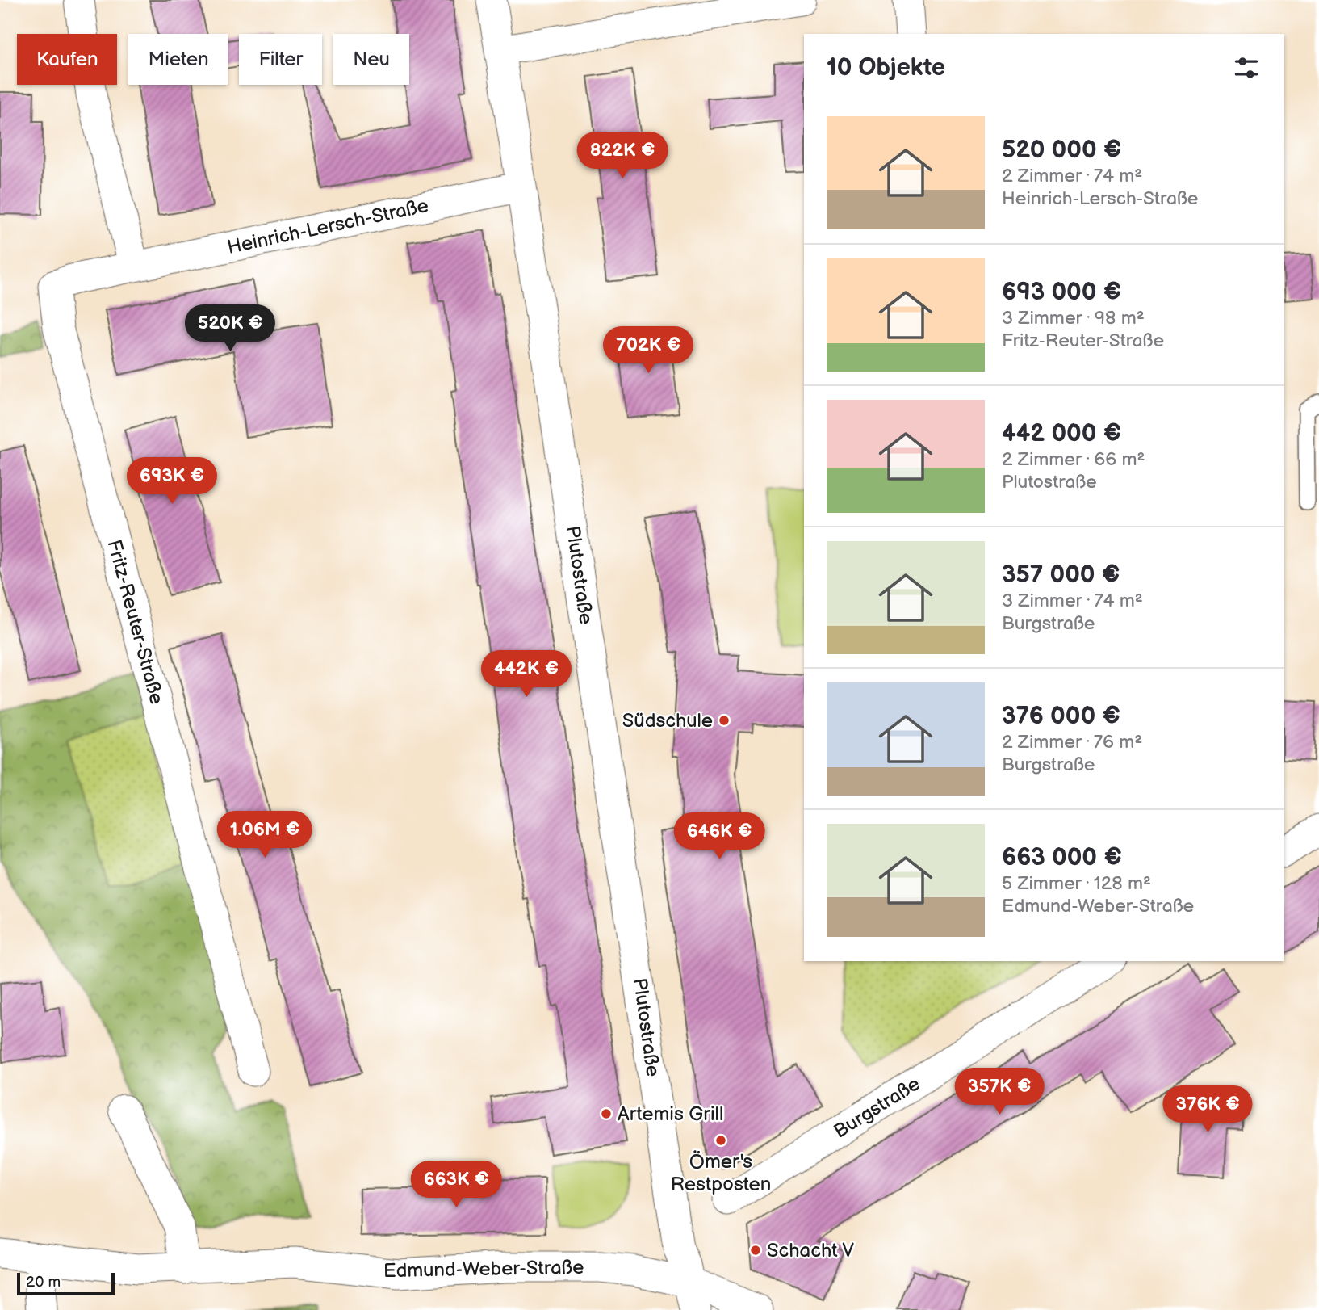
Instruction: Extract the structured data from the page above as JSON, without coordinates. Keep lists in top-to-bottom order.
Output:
{
  "streets": {
    "street": [
      "Heinrich-Lersch-Straße",
      "Plutostraße",
      "Fritz-Reuter-Straße",
      "Burgstraße",
      "Edmund-Weber-Straße"
    ]
  },
  "crossings": [
    ["Heinrich-Lersch-Straße", "Plutostraße"],
    ["Heinrich-Lersch-Straße", "Fritz-Reuter-Straße"],
    ["Plutostraße", "Edmund-Weber-Straße"]
  ],
  "places": [
    "Südschule",
    "Artemis Grill",
    "Ömer's Restposten",
    "Schacht V"
  ],
  "scale_bar": "20 m",
  "page": {
    "chip": [
      "Kaufen",
      "Mieten",
      "Filter",
      "Neu"
    ],
    "heading": "10 Objekte",
    "list": [
      {
        "name": "520 000 €",
        "note": "2 Zimmer · 74 m² · Heinrich-Lersch-Straße"
      },
      {
        "name": "693 000 €",
        "note": "3 Zimmer · 98 m² · Fritz-Reuter-Straße"
      },
      {
        "name": "442 000 €",
        "note": "2 Zimmer · 66 m² · Plutostraße"
      },
      {
        "name": "357 000 €",
        "note": "3 Zimmer · 74 m² · Burgstraße"
      },
      {
        "name": "376 000 €",
        "note": "2 Zimmer · 76 m² · Burgstraße"
      },
      {
        "name": "663 000 €",
        "note": "5 Zimmer · 128 m² · Edmund-Weber-Straße"
      }
    ],
    "price": [
      "822K €",
      "520K €",
      "702K €",
      "693K €",
      "442K €",
      "1.06M €",
      "646K €",
      "357K €",
      "376K €",
      "663K €"
    ],
    "scale": "20 m"
  }
}
